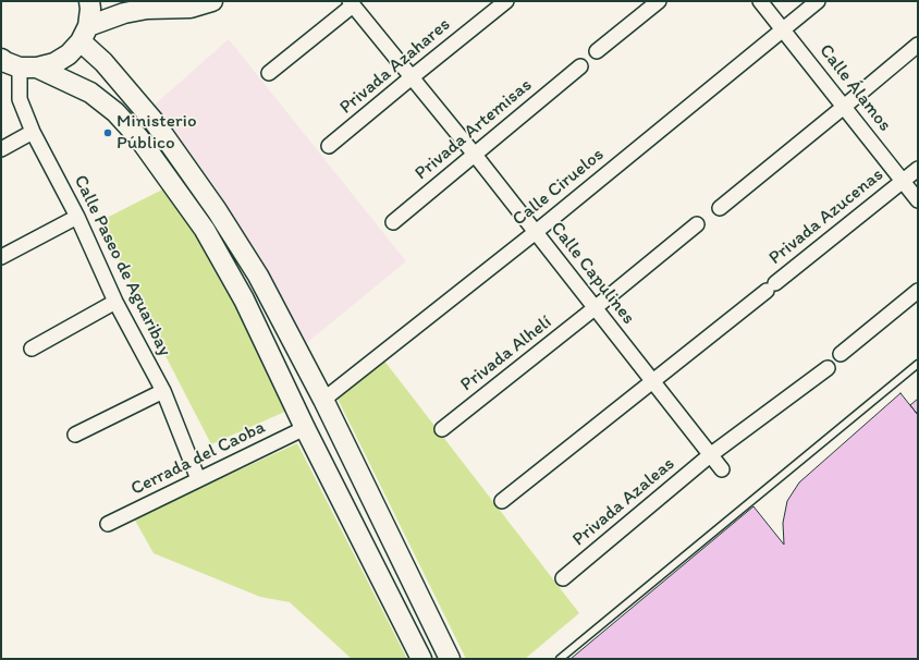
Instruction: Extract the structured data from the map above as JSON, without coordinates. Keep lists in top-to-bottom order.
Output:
{
  "streets": {
    "street": [
      "Privada Azahares",
      "Calle Álamos",
      "Privada Artemisas",
      "Calle Ciruelos",
      "Privada Azucenas",
      "Calle Paseo de Aguaribay",
      "Calle Capulines",
      "Privada Alhelí",
      "Cerrada del Caoba",
      "Privada Azaleas"
    ]
  },
  "crossings": [
    ["Privada Azahares", "Calle Capulines"],
    ["Calle Álamos", "Calle Ciruelos"],
    ["Calle Álamos", "Privada Azucenas"],
    ["Privada Artemisas", "Calle Capulines"],
    ["Calle Ciruelos", "Calle Capulines"],
    ["Privada Azucenas", "Calle Capulines"],
    ["Calle Paseo de Aguaribay", "Cerrada del Caoba"],
    ["Calle Capulines", "Privada Alhelí"],
    ["Calle Capulines", "Privada Azaleas"]
  ],
  "places": ["Ministerio Público"]
}
